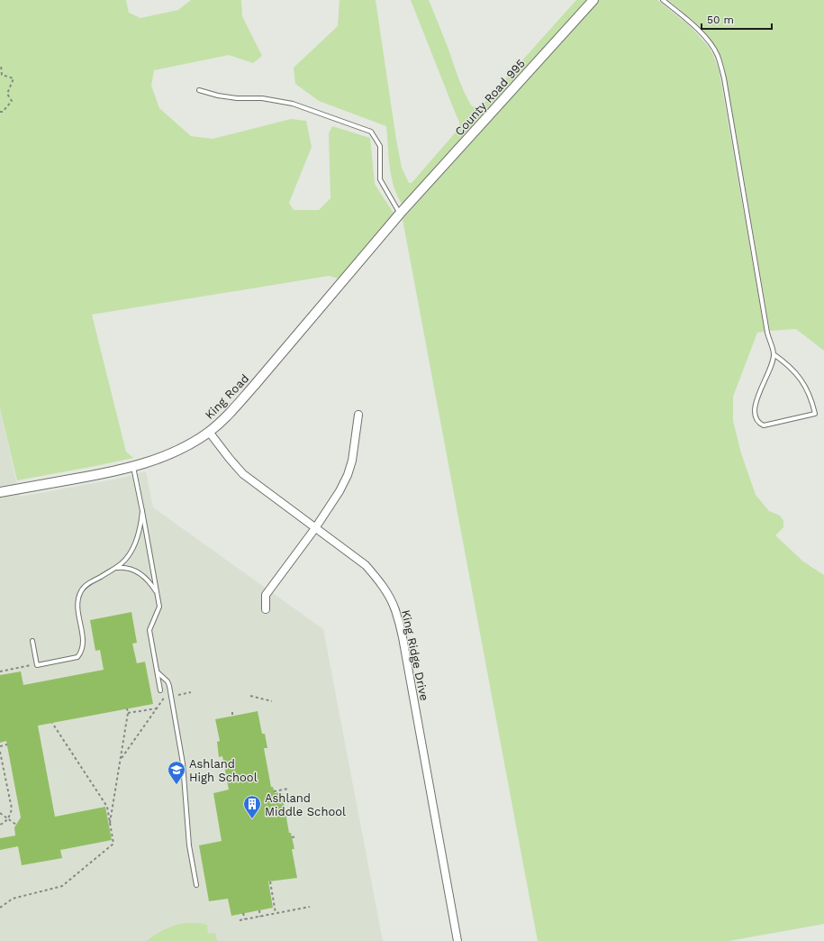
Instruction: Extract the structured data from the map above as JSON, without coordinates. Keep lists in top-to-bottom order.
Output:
{
  "streets": {
    "street": ["County Road 995", "King Road", "King Ridge Drive"]
  },
  "crossings": [
    ["County Road 995", "King Road"],
    ["King Road", "King Ridge Drive"]
  ],
  "places": {
    "school or university": ["Ashland High School"],
    "building": ["Ashland Middle School"]
  },
  "scale_bar": "50 m"
}
